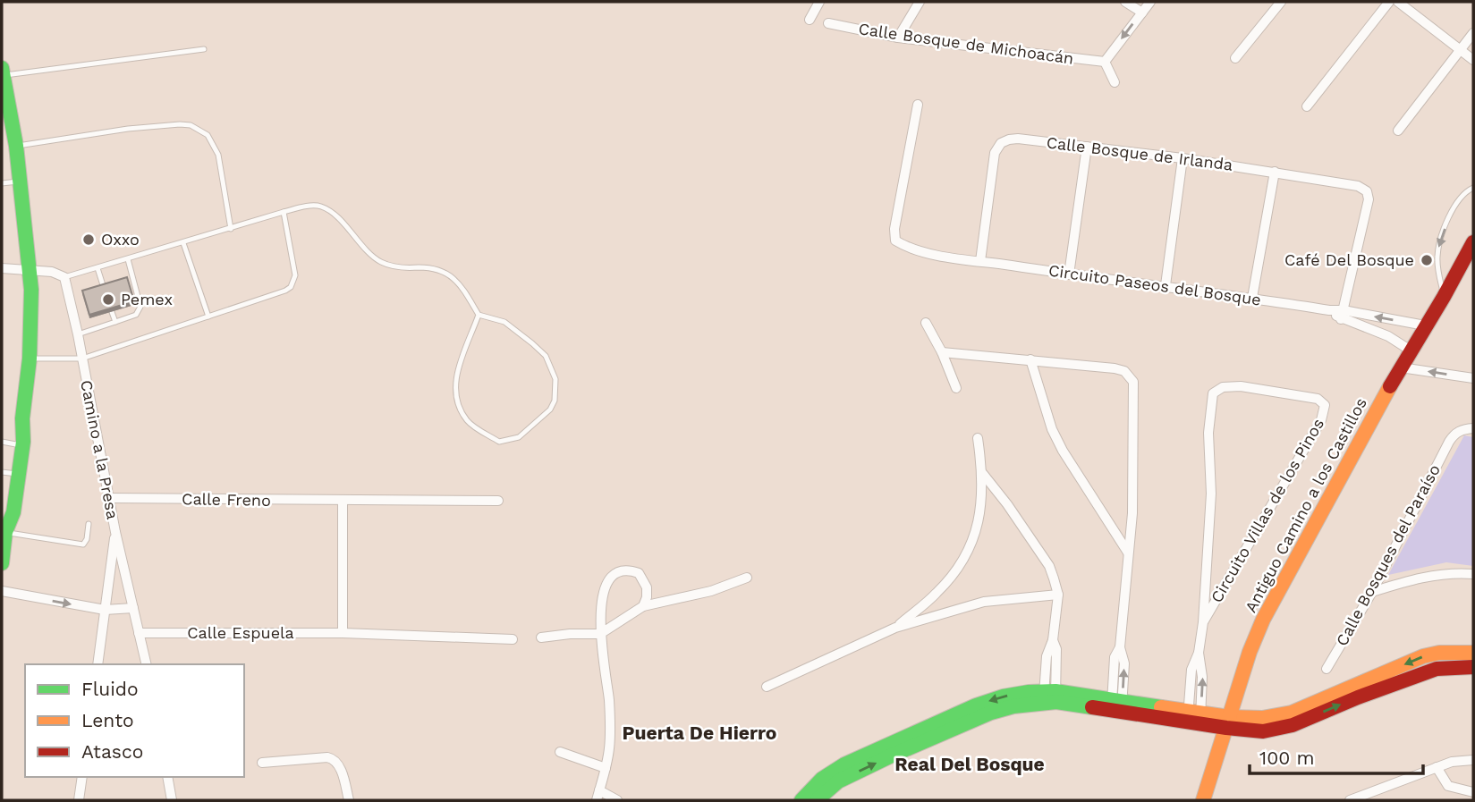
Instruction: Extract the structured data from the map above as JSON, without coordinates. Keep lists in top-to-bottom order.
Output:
{
  "streets": {
    "street": [
      "Calle Bosque de Michoacán",
      "Calle Bosque de Irlanda",
      "Circuito Paseos del Bosque",
      "Camino a la Presa",
      "Calle Freno",
      "Antiguo Camino a los Castillos",
      "Circuito Villas de los Pinos",
      "Calle Bosques del Paraíso",
      "Calle Espuela"
    ]
  },
  "crossings": [
    ["Calle Bosque de Irlanda", "Circuito Paseos del Bosque"],
    ["Circuito Paseos del Bosque", "Antiguo Camino a los Castillos"],
    ["Camino a la Presa", "Calle Freno"],
    ["Camino a la Presa", "Calle Espuela"]
  ],
  "districts": ["Puerta De Hierro", "Real Del Bosque"],
  "places": ["Oxxo", "Café Del Bosque", "Pemex"],
  "legend": ["Fluido", "Lento", "Atasco"],
  "scale_bar": "100 m"
}
